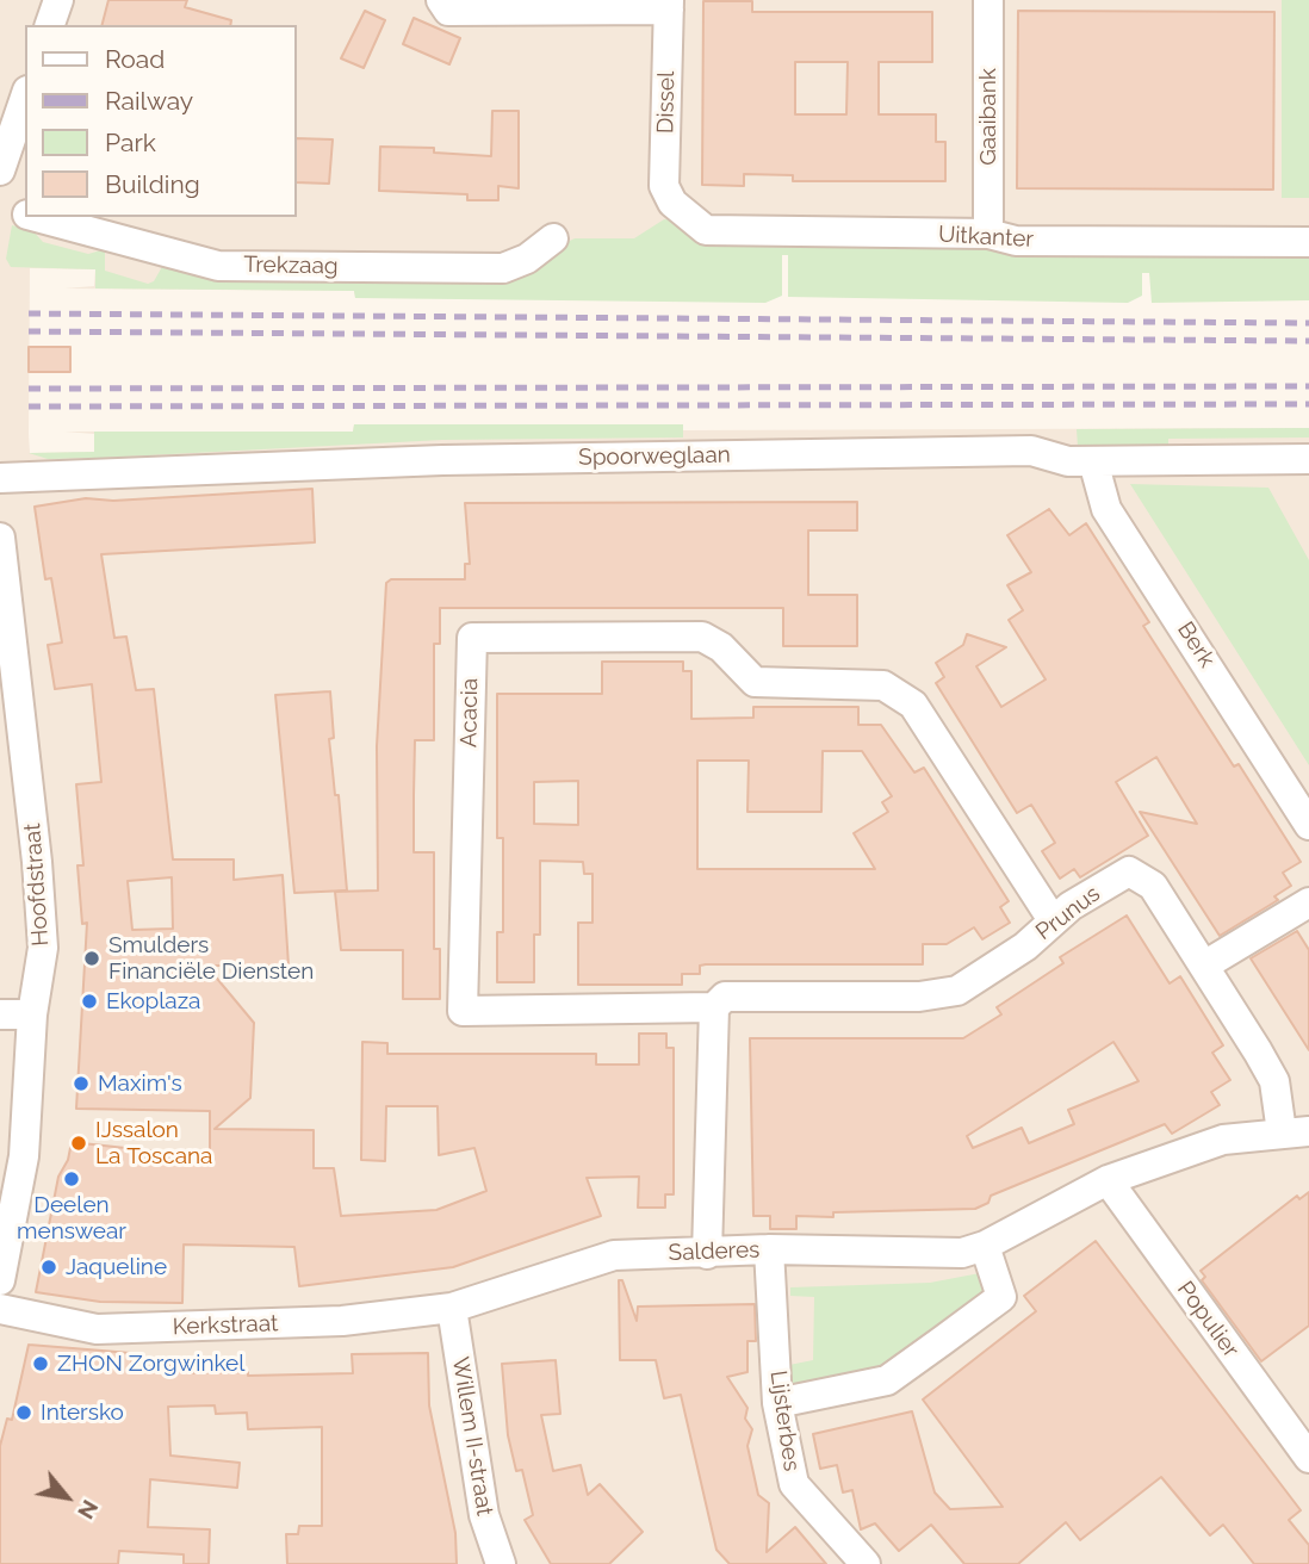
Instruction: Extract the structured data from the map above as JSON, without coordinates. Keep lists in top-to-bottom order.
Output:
{
  "streets": {
    "street": [
      "Dissel",
      "Gaaibank",
      "Uitkanter",
      "Trekzaag",
      "Spoorweglaan",
      "Berk",
      "Acacia",
      "Hoofdstraat",
      "Prunus",
      "Salderes",
      "Populier",
      "Kerkstraat",
      "Lijsterbes",
      "Willem II-straat"
    ]
  },
  "crossings": [
    ["Dissel", "Uitkanter"],
    ["Gaaibank", "Uitkanter"],
    ["Spoorweglaan", "Berk"],
    ["Acacia", "Prunus"],
    ["Prunus", "Salderes"],
    ["Salderes", "Populier"],
    ["Salderes", "Kerkstraat"],
    ["Salderes", "Lijsterbes"],
    ["Salderes", "Willem II-straat"],
    ["Kerkstraat", "Willem II-straat"]
  ],
  "places": [
    "Smulders Financiële Diensten",
    "Ekoplaza",
    "Maxim's",
    "IJssalon La Toscana",
    "Deelen menswear",
    "Jaqueline",
    "ZHON Zorgwinkel",
    "Intersko"
  ],
  "legend": [
    "Road",
    "Railway",
    "Park",
    "Building"
  ],
  "north": "bottom right"
}
